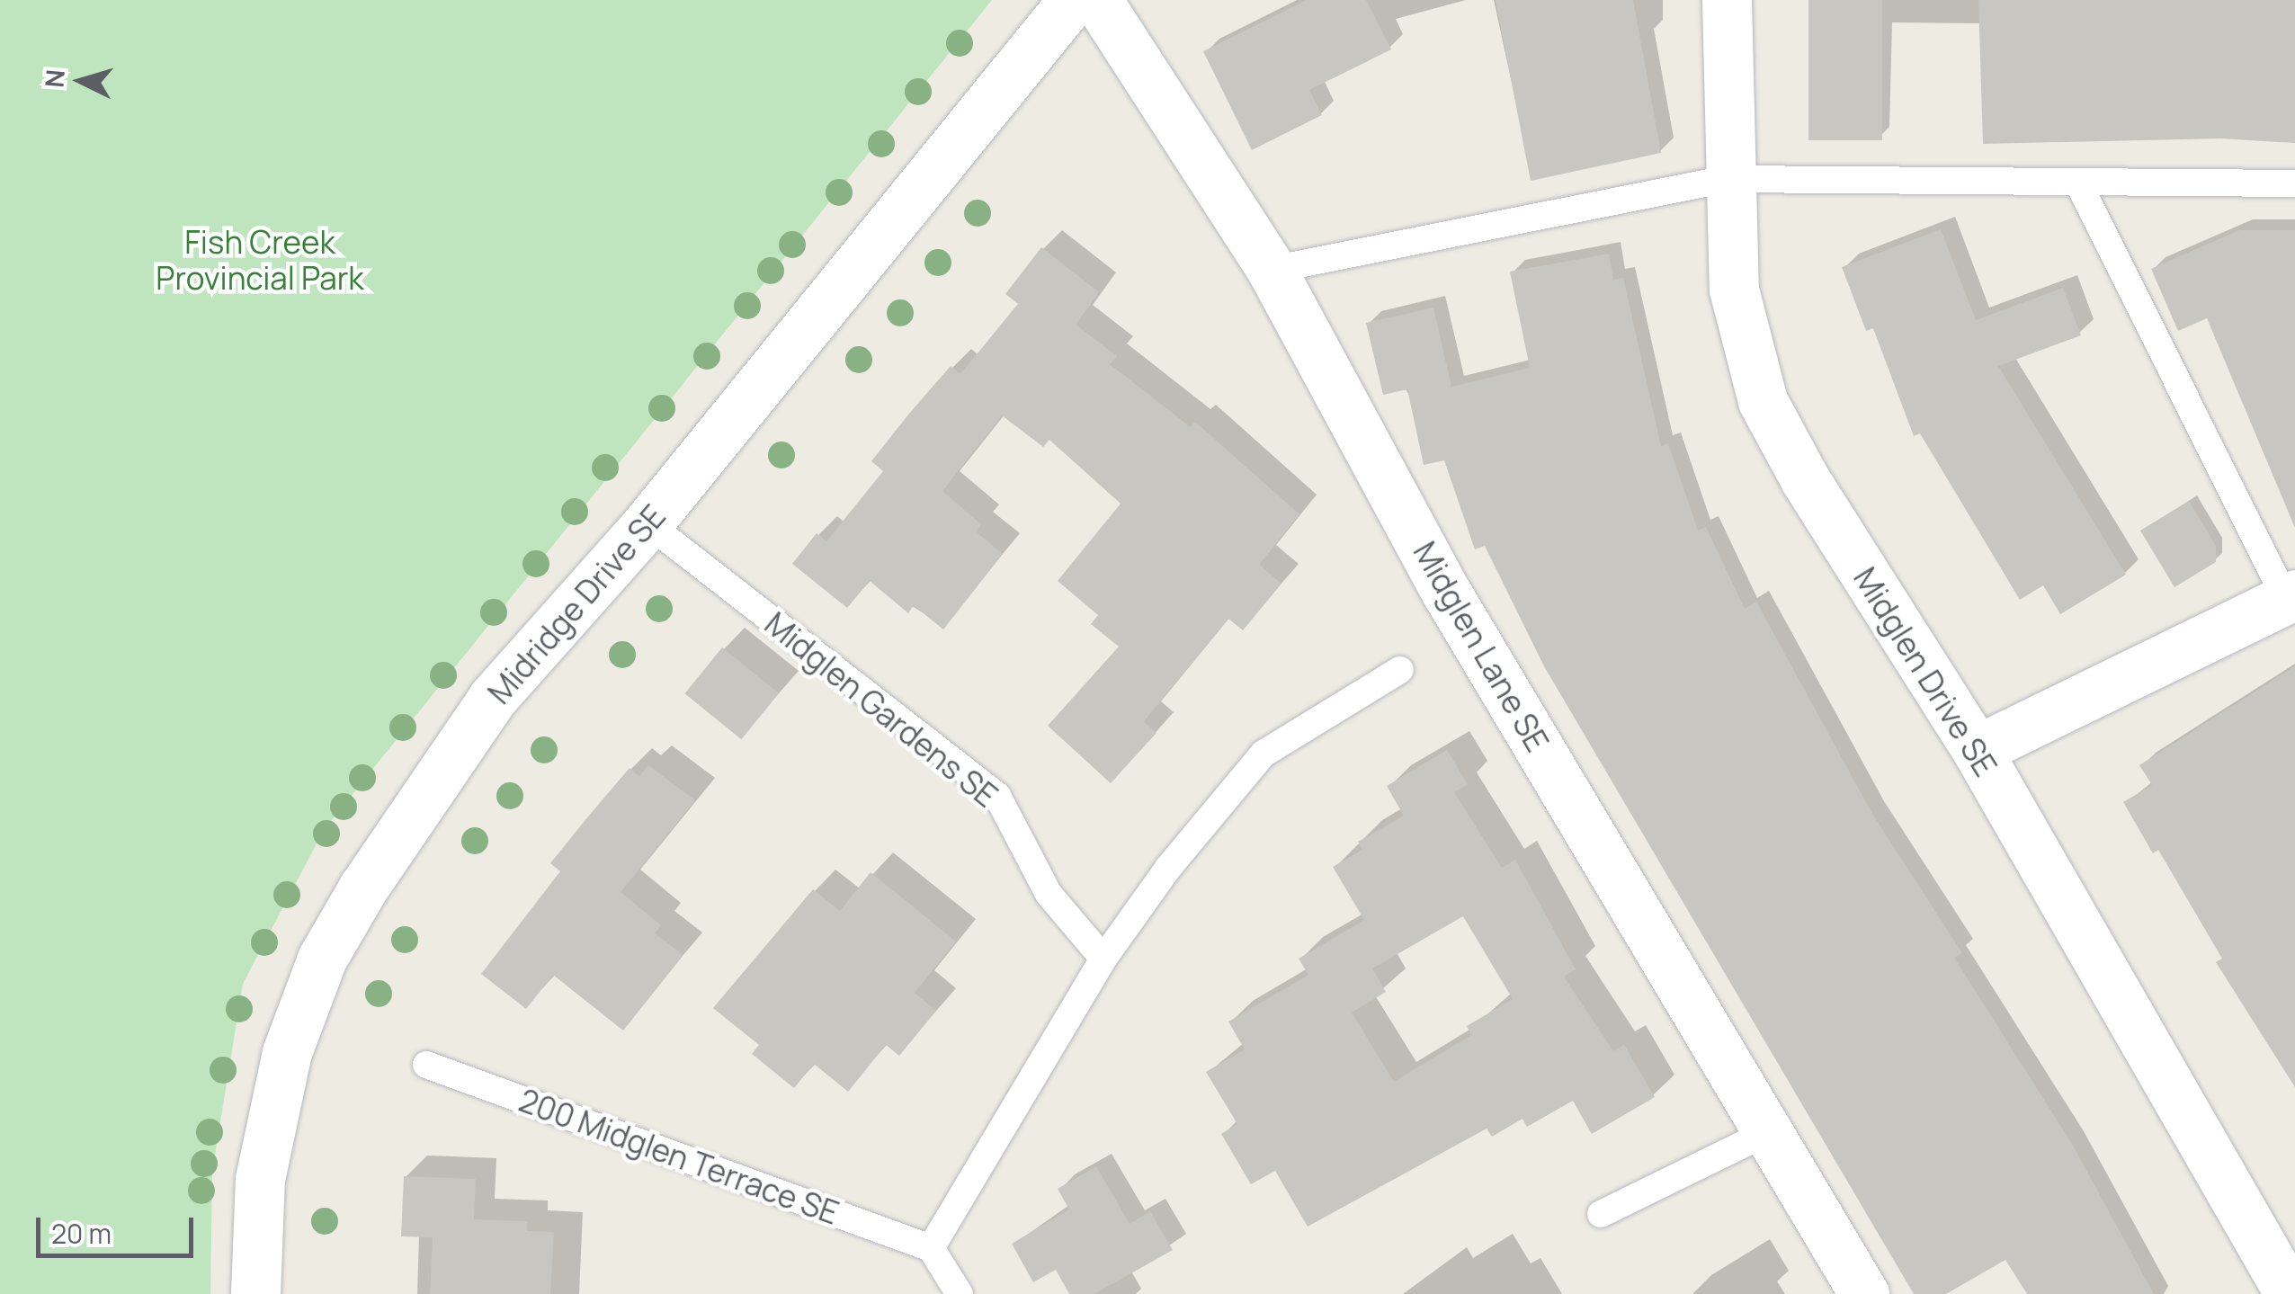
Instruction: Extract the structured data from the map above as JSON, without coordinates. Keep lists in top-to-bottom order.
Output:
{
  "streets": {
    "street": ["Midridge Drive SE", "Midglen Lane SE", "Midglen Drive SE"],
    "lane": ["Midglen Gardens SE", "200 Midglen Terrace SE"]
  },
  "crossings": [
    ["Midridge Drive SE", "Midglen Gardens SE"]
  ],
  "parks": ["Fish Creek Provincial Park"],
  "scale_bar": "20 m",
  "north": "left"
}
